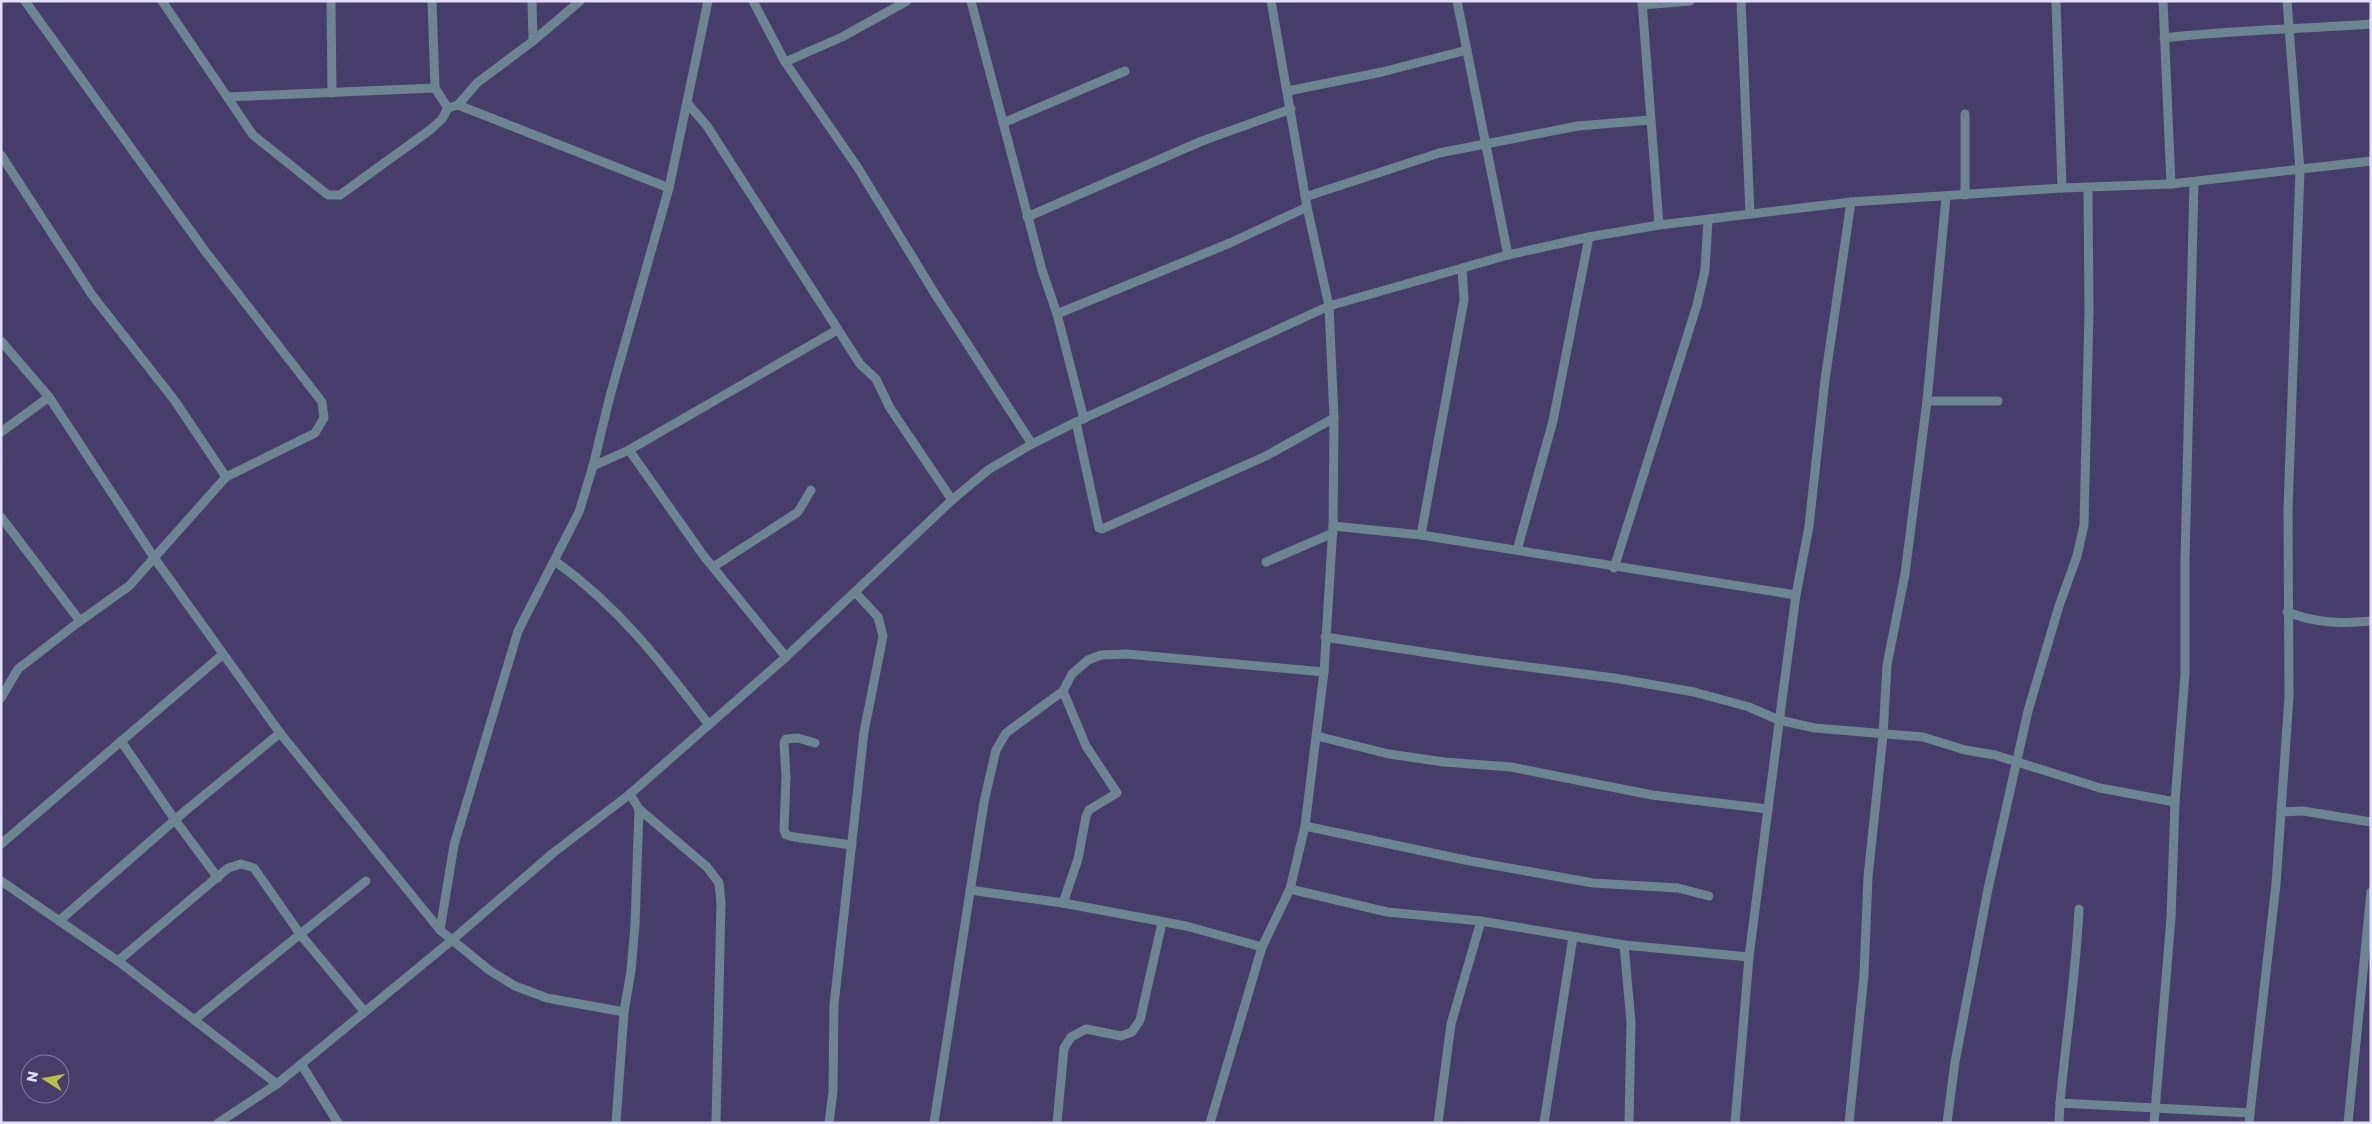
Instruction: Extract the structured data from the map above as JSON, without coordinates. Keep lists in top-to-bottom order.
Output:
{
  "north": "left"
}
